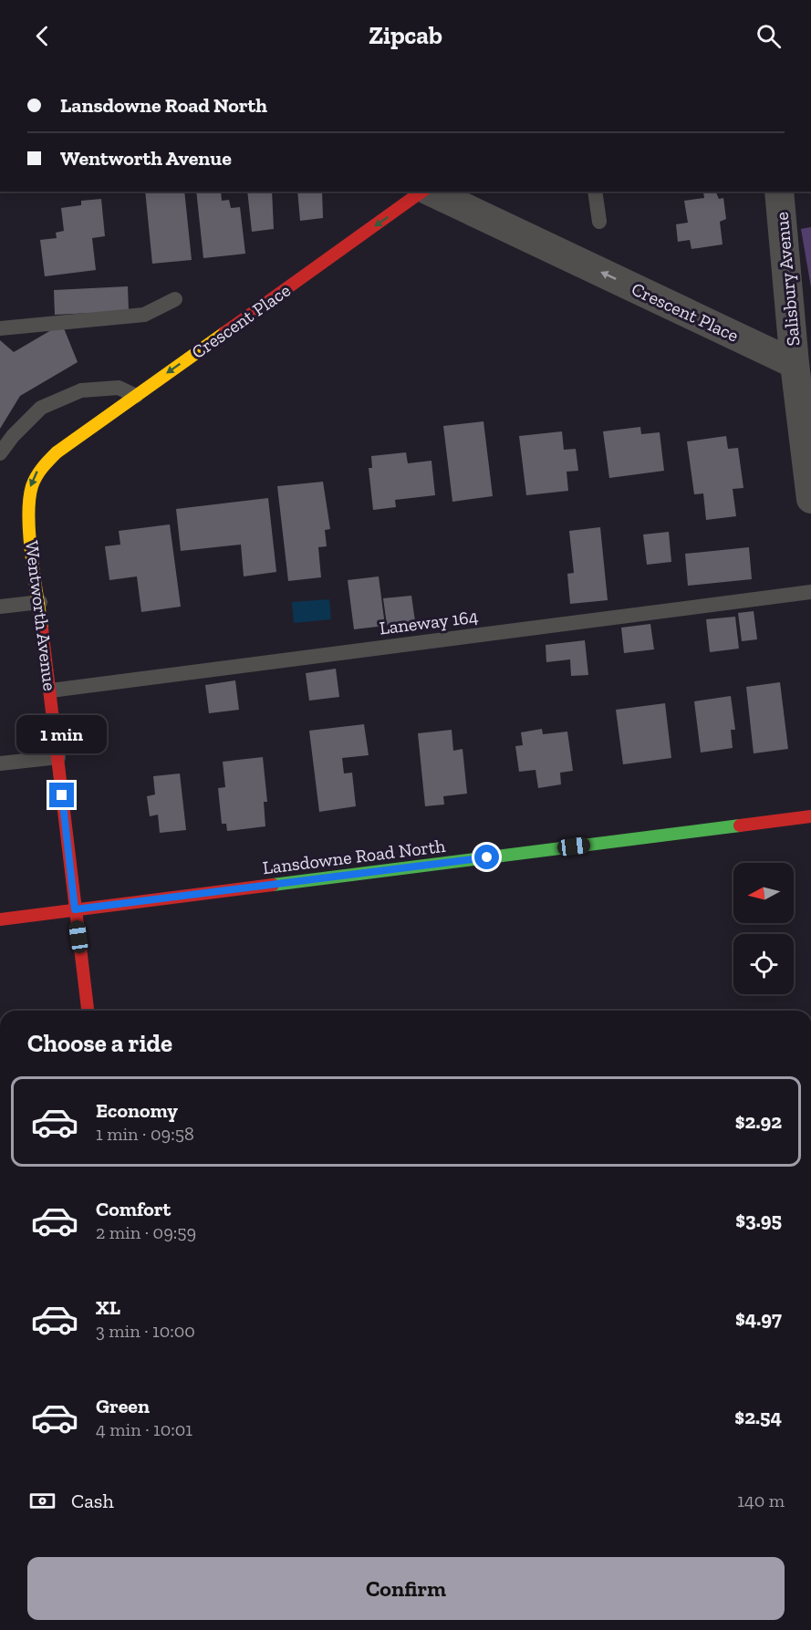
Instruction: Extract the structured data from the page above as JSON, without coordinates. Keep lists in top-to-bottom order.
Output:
{
  "streets": {
    "street": [
      "Salisbury Avenue",
      "Crescent Place",
      "Wentworth Avenue",
      "Lansdowne Road North"
    ],
    "lane": ["Laneway 164"]
  },
  "crossings": [
    ["Salisbury Avenue", "Crescent Place"],
    ["Crescent Place", "Wentworth Avenue"],
    ["Wentworth Avenue", "Laneway 164"],
    ["Wentworth Avenue", "Lansdowne Road North"]
  ],
  "one_way": ["Crescent Place"],
  "north": "left",
  "page": {
    "header": "Zipcab",
    "banner": ["Lansdowne Road North", "Wentworth Avenue"],
    "bubble": "1 min",
    "heading": "Choose a ride",
    "list": [
      {
        "name": "Economy",
        "note": "1 min · 09:58",
        "value": "$2.92"
      },
      {
        "name": "Comfort",
        "note": "2 min · 09:59",
        "value": "$3.95"
      },
      {
        "name": "XL",
        "note": "3 min · 10:00",
        "value": "$4.97"
      },
      {
        "name": "Green",
        "note": "4 min · 10:01",
        "value": "$2.54"
      }
    ],
    "pay": ["Cash", "140 m"],
    "buttons": "Confirm"
  }
}
